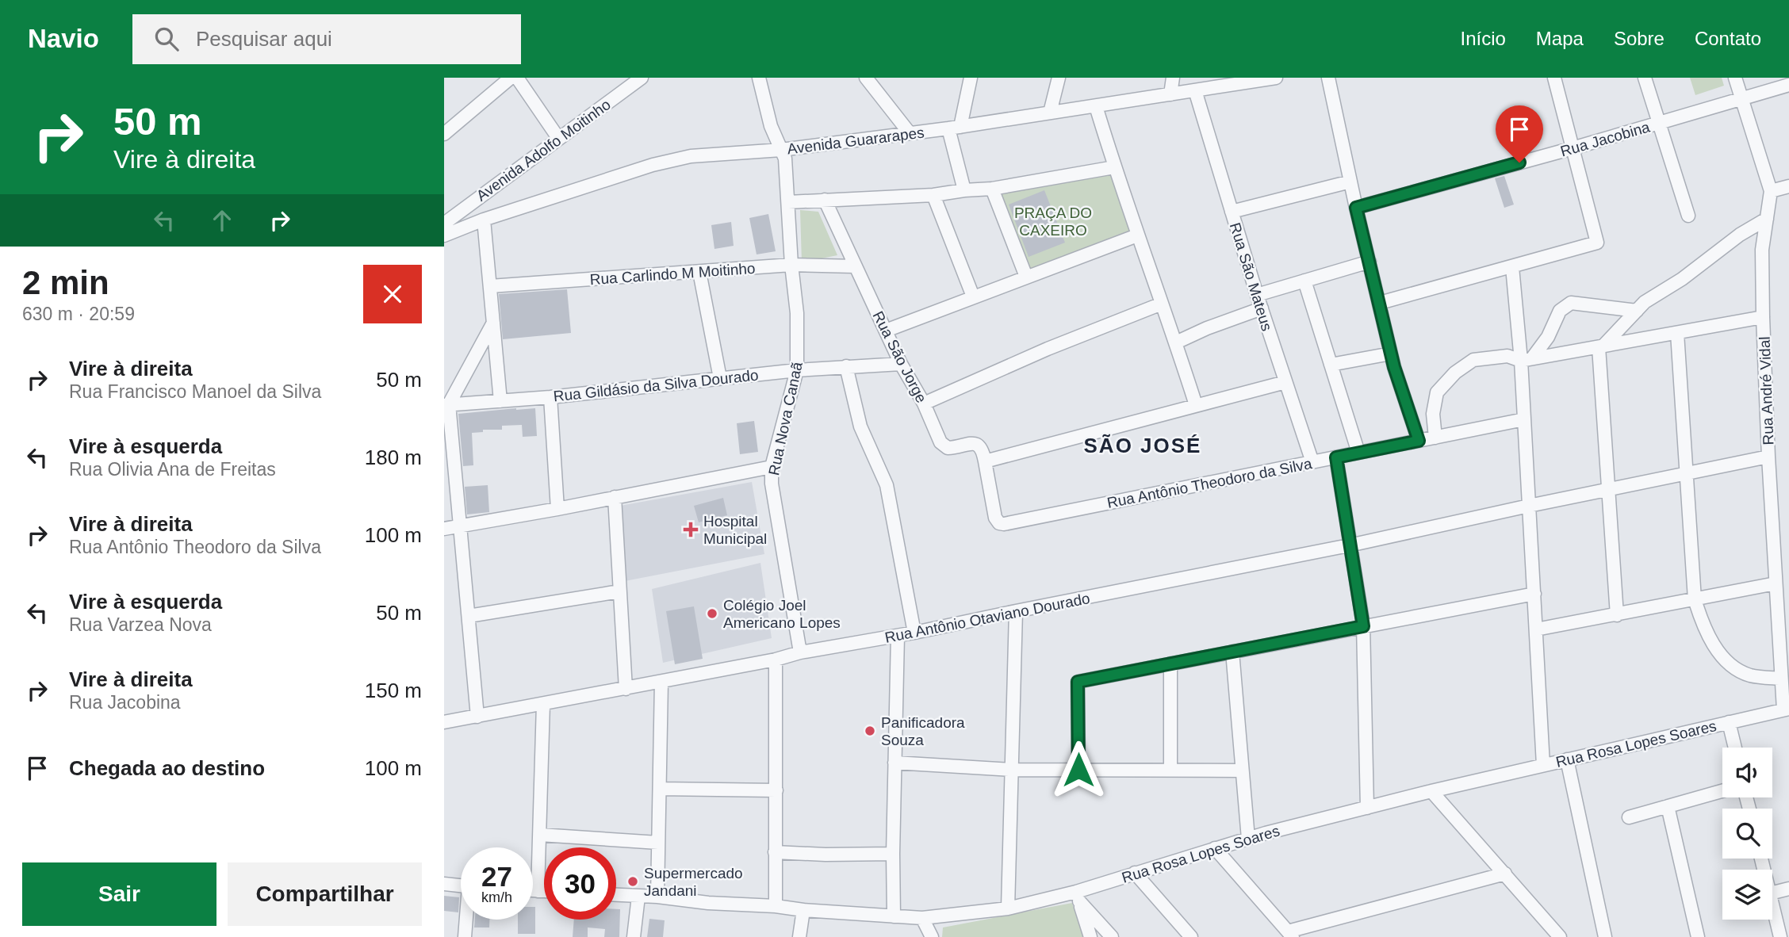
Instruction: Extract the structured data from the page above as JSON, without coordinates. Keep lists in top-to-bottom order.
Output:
{
  "streets": {
    "street": [
      "Rua Jacobina",
      "Avenida Guararapes",
      "Avenida Adolfo Moitinho",
      "Rua Carlindo M Moitinho",
      "Rua São Mateus",
      "Rua São Jorge",
      "Rua Gildásio da Silva Dourado",
      "Rua André Vidal",
      "Rua Nova Canaã",
      "Rua Antônio Theodoro da Silva",
      "Rua Antônio Otaviano Dourado",
      "Rua Rosa Lopes Soares"
    ]
  },
  "crossings": [
    ["Rua Jacobina", "Rua André Vidal"],
    ["Avenida Guararapes", "Rua São Mateus"],
    ["Avenida Guararapes", "Rua Nova Canaã"],
    ["Rua Carlindo M Moitinho", "Rua São Jorge"],
    ["Rua Carlindo M Moitinho", "Rua Nova Canaã"],
    ["Rua São Mateus", "Rua Antônio Theodoro da Silva"],
    ["Rua São Jorge", "Rua Gildásio da Silva Dourado"],
    ["Rua São Jorge", "Rua Antônio Theodoro da Silva"],
    ["Rua Gildásio da Silva Dourado", "Rua Nova Canaã"],
    ["Rua André Vidal", "Rua Antônio Otaviano Dourado"],
    ["Rua André Vidal", "Rua Rosa Lopes Soares"],
    ["Rua Nova Canaã", "Rua Antônio Otaviano Dourado"]
  ],
  "districts": ["SÃO JOSÉ"],
  "parks": ["PRAÇA DO CAXEIRO"],
  "places": {
    "health": ["Hospital Municipal"],
    "other": ["Colégio Joel Americano Lopes", "Panificadora Souza", "Supermercado Jandani"]
  },
  "page": {
    "header": "Navio",
    "search": "Pesquisar aqui",
    "nav": [
      "Início",
      "Mapa",
      "Sobre",
      "Contato"
    ],
    "turn": ["50 m", "Vire à direita"],
    "heading": ["2 min", "630 m · 20:59"],
    "list": [
      {
        "name": "Vire à direita",
        "note": "Rua Francisco Manoel da Silva",
        "value": "50 m"
      },
      {
        "name": "Vire à esquerda",
        "note": "Rua Olivia Ana de Freitas",
        "value": "180 m"
      },
      {
        "name": "Vire à direita",
        "note": "Rua Antônio Theodoro da Silva",
        "value": "100 m"
      },
      {
        "name": "Vire à esquerda",
        "note": "Rua Varzea Nova",
        "value": "50 m"
      },
      {
        "name": "Vire à direita",
        "note": "Rua Jacobina",
        "value": "150 m"
      },
      {
        "name": "Chegada ao destino",
        "value": "100 m"
      }
    ],
    "speed": "27 km/h",
    "limit": "30",
    "buttons": ["Sair", "Compartilhar"]
  }
}
